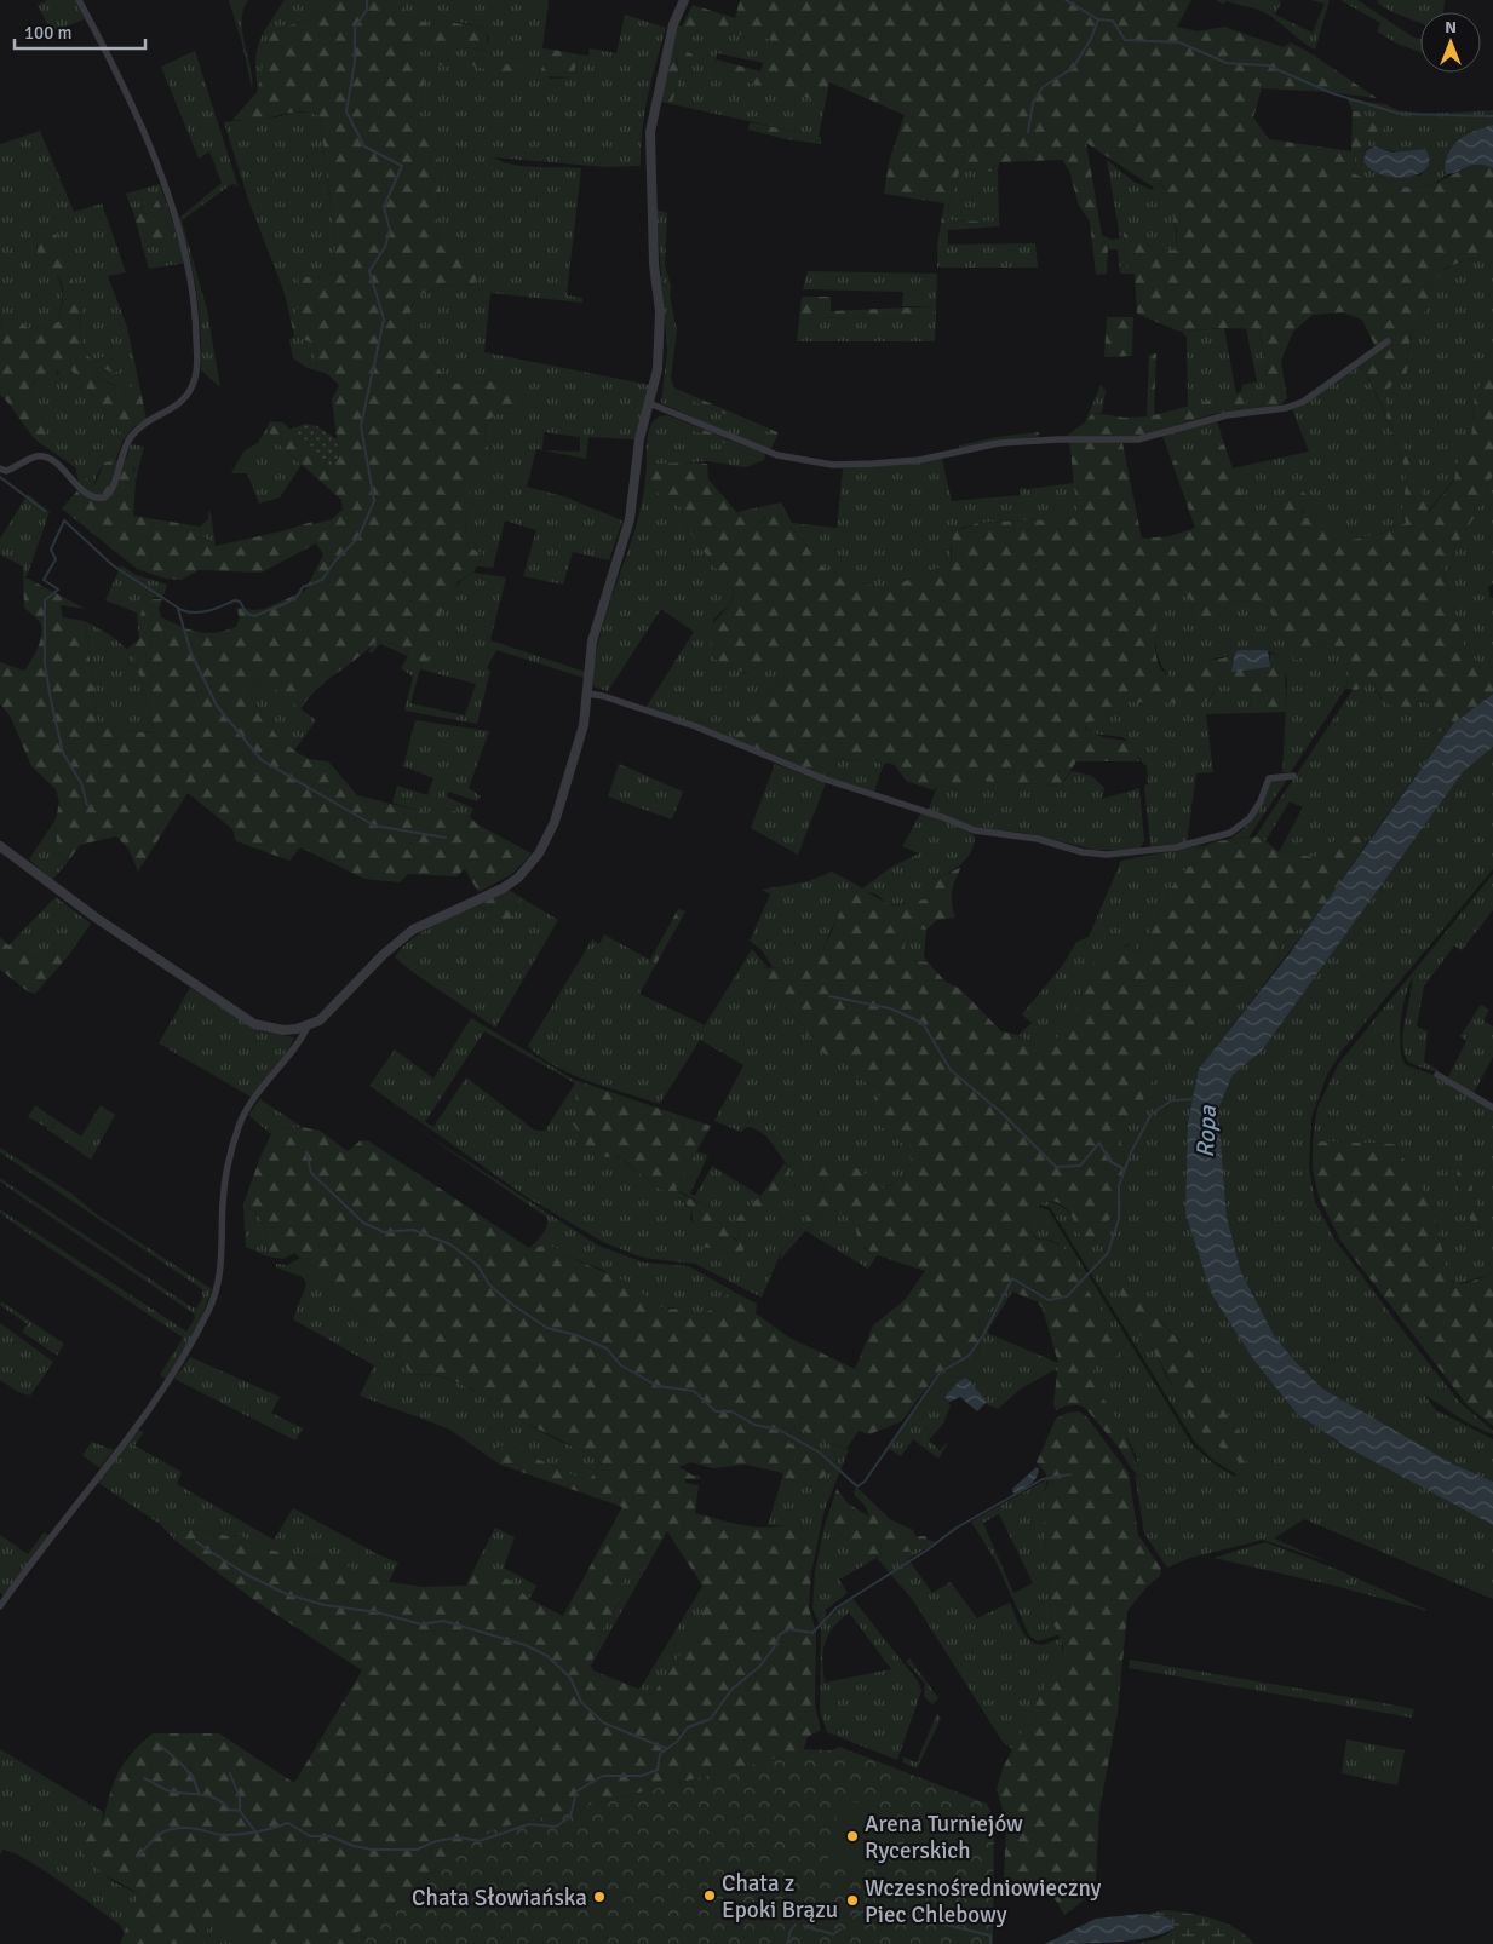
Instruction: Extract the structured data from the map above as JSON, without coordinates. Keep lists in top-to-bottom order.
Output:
{
  "water": ["Ropa"],
  "places": [
    "Arena Turniejów Rycerskich",
    "Chata z Epoki Brązu",
    "Chata Słowiańska",
    "Wczesnośredniowieczny Piec Chlebowy"
  ],
  "scale_bar": "100 m",
  "north": "top"
}
